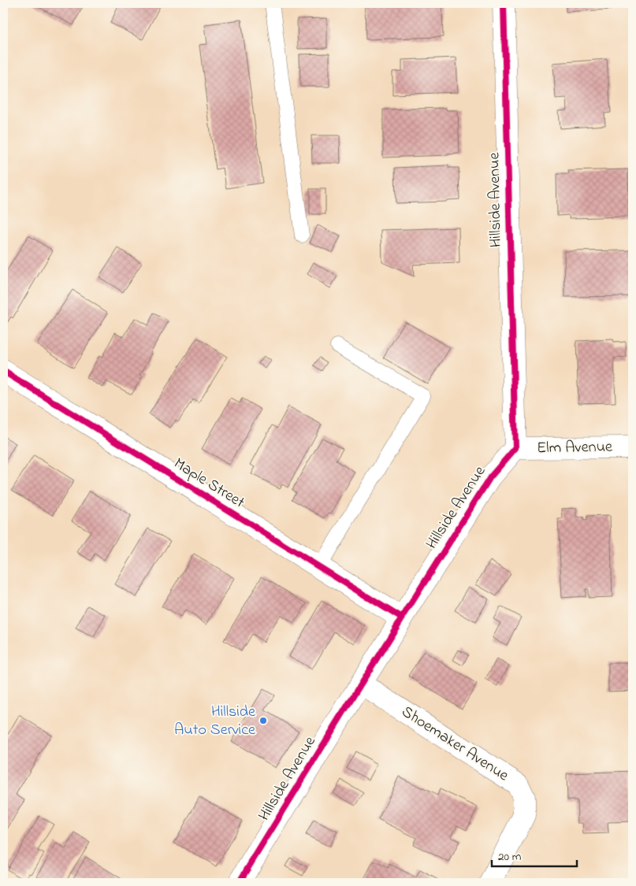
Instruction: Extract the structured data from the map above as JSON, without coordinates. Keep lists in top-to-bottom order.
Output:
{
  "streets": {
    "street": [
      "Hillside Avenue",
      "Elm Avenue",
      "Maple Street",
      "Shoemaker Avenue"
    ]
  },
  "crossings": [
    ["Hillside Avenue", "Elm Avenue"],
    ["Hillside Avenue", "Maple Street"],
    ["Hillside Avenue", "Shoemaker Avenue"]
  ],
  "places": ["Hillside Auto Service"],
  "scale_bar": "20 m"
}
